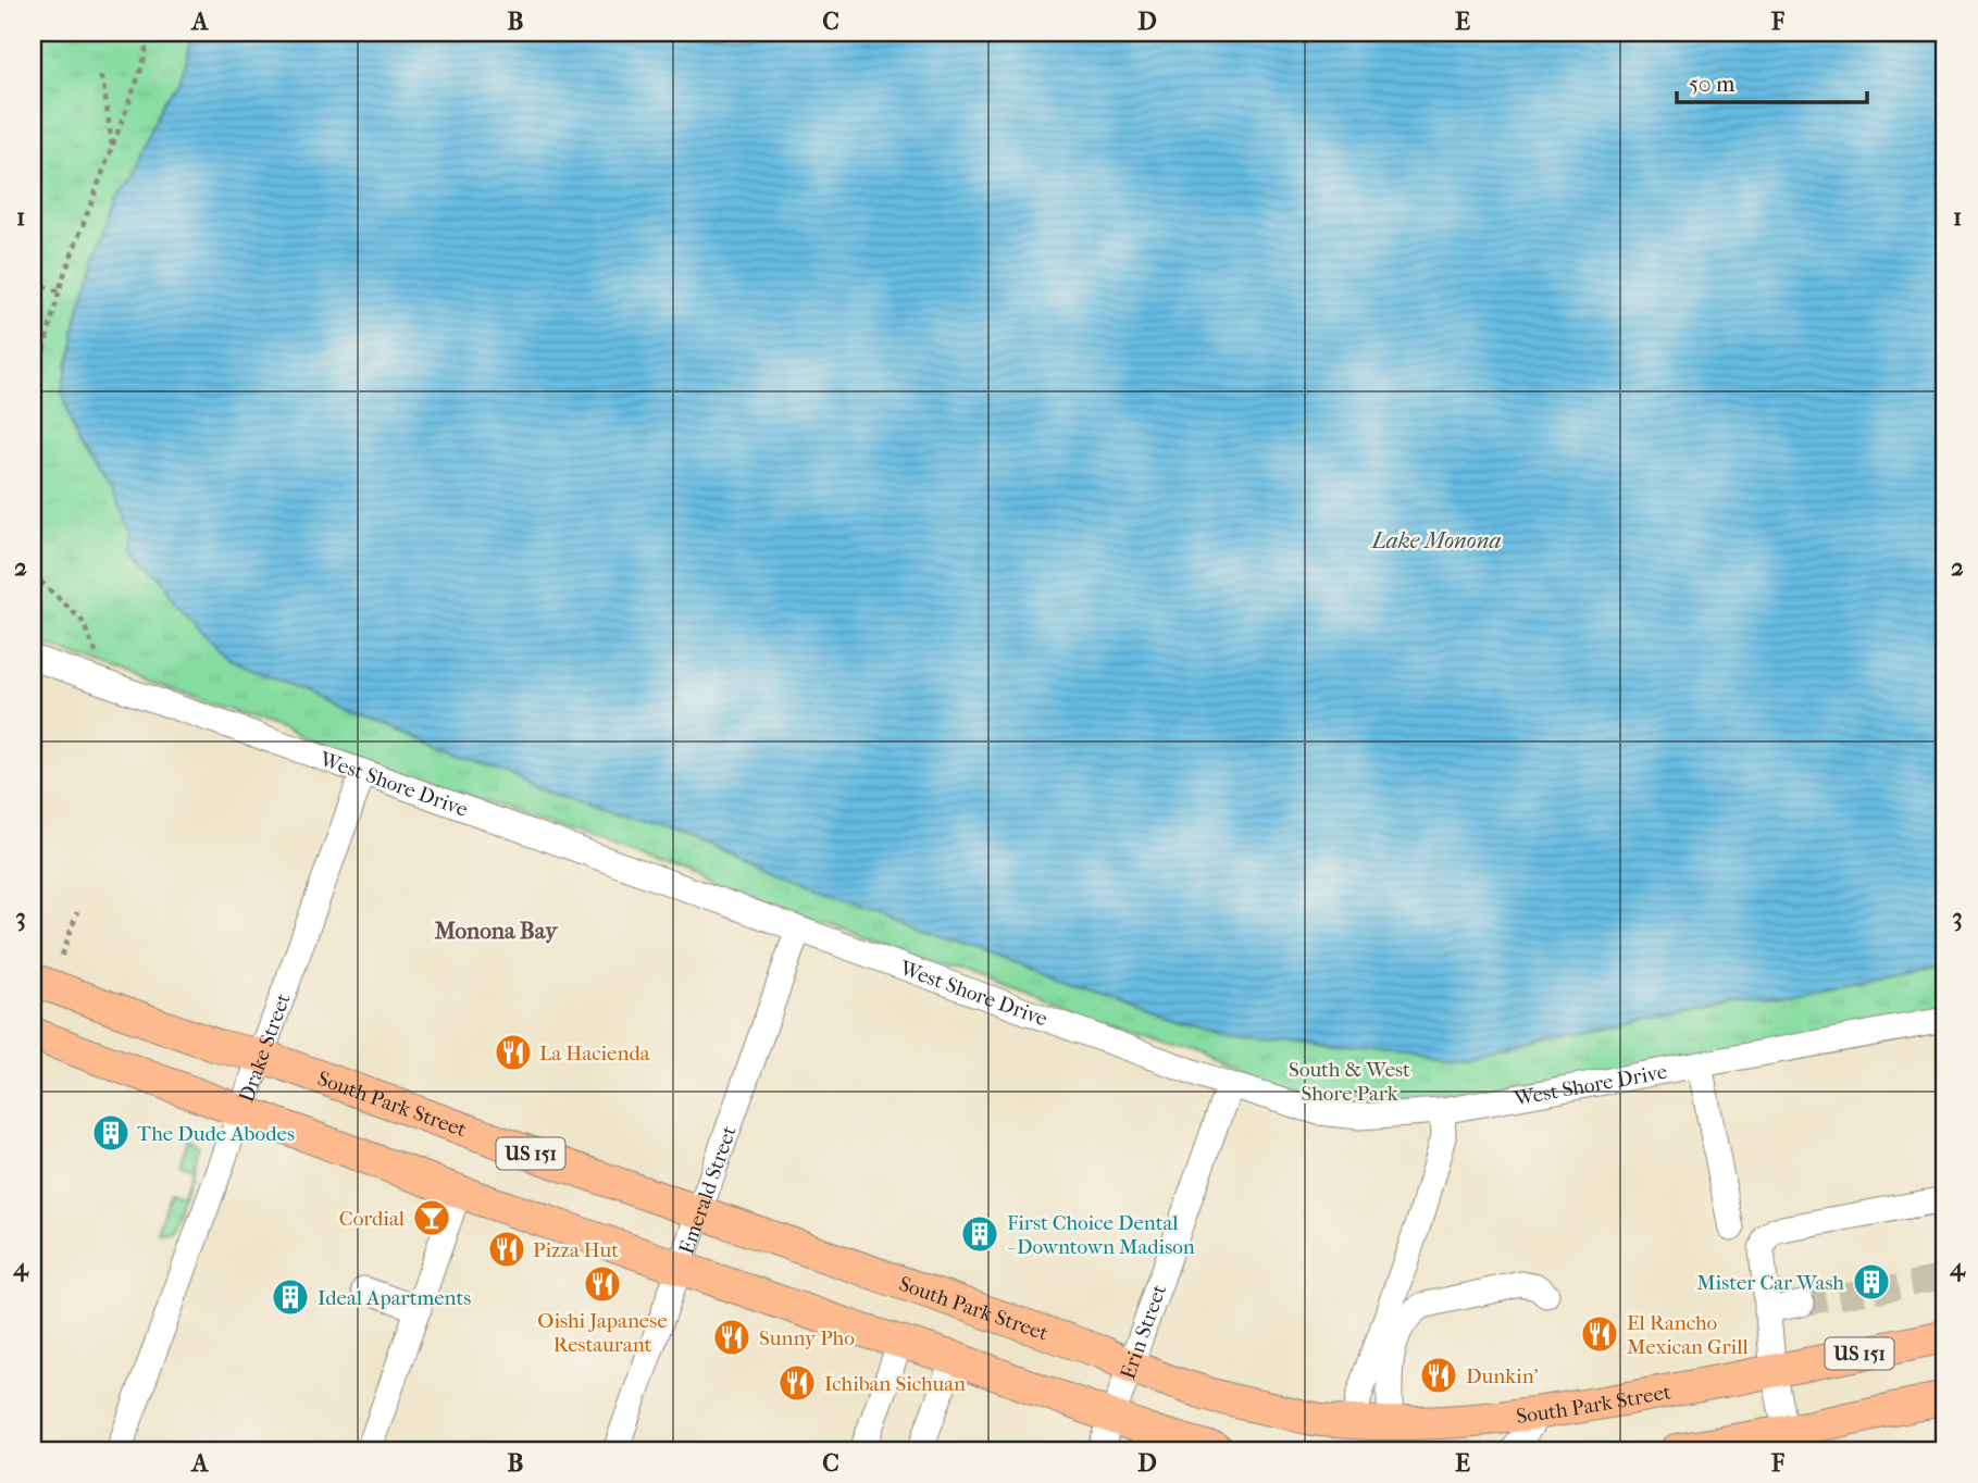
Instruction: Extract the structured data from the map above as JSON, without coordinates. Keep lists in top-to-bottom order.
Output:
{
  "streets": {
    "main road": ["South Park Street", "US 151"],
    "street": [
      "West Shore Drive",
      "Drake Street",
      "Emerald Street",
      "Erin Street"
    ]
  },
  "crossings": [
    ["West Shore Drive", "Drake Street"],
    ["West Shore Drive", "Emerald Street"],
    ["West Shore Drive", "Erin Street"],
    ["Drake Street", "South Park Street"],
    ["South Park Street", "Emerald Street"],
    ["South Park Street", "Erin Street"]
  ],
  "districts": ["Monona Bay"],
  "water": ["Lake Monona"],
  "parks": ["South & West Shore Park"],
  "places": {
    "restaurant": [
      "La Hacienda",
      "Pizza Hut",
      "Oishi Japanese Restaurant",
      "El Rancho Mexican Grill",
      "Sunny Pho",
      "Dunkin'",
      "Ichiban Sichuan"
    ],
    "building": [
      "The Dude Abodes",
      "First Choice Dental - Downtown Madison",
      "Mister Car Wash",
      "Ideal Apartments"
    ],
    "bar": ["Cordial"]
  },
  "scale_bar": "50 m",
  "grid": {
    "columns": [
      "A",
      "B",
      "C",
      "D",
      "E",
      "F"
    ],
    "rows": [
      "1",
      "2",
      "3",
      "4"
    ]
  }
}
